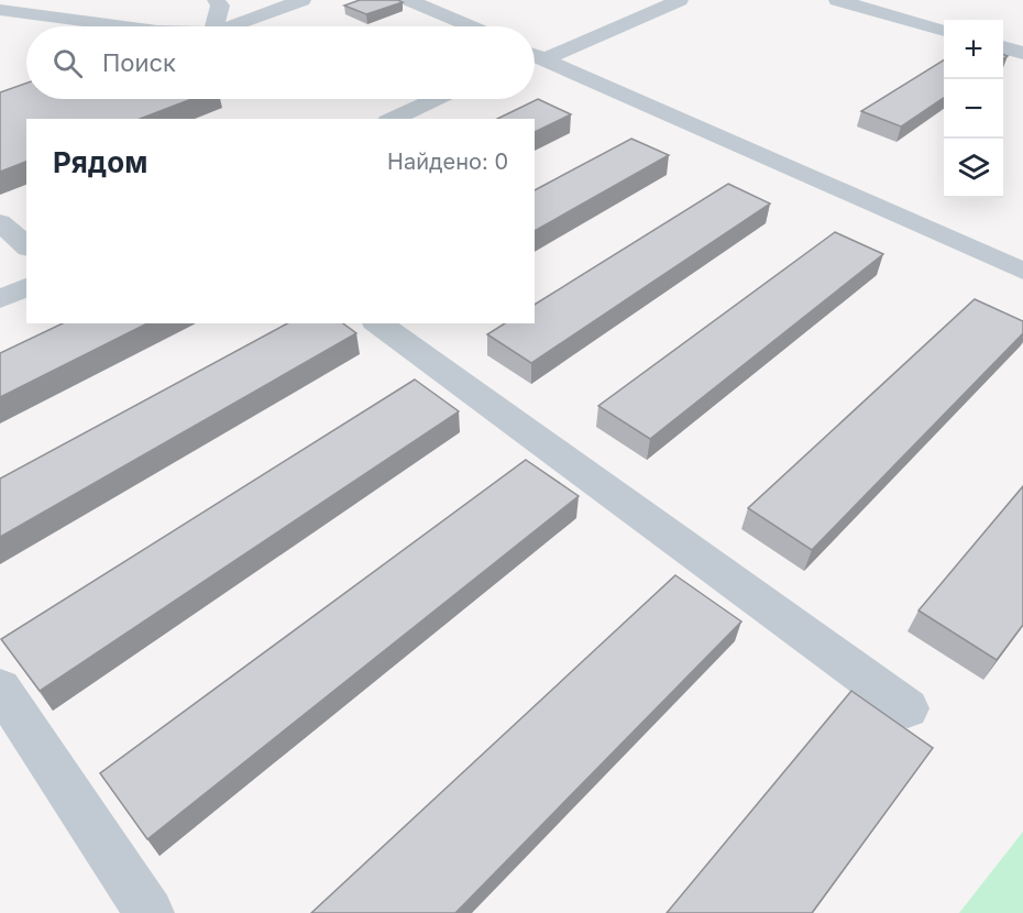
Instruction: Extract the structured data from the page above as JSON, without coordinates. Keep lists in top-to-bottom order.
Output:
{
  "page": {
    "map_buttons": ["+", "−"],
    "search": "Поиск",
    "heading": ["Рядом", "Найдено: 0"]
  }
}
